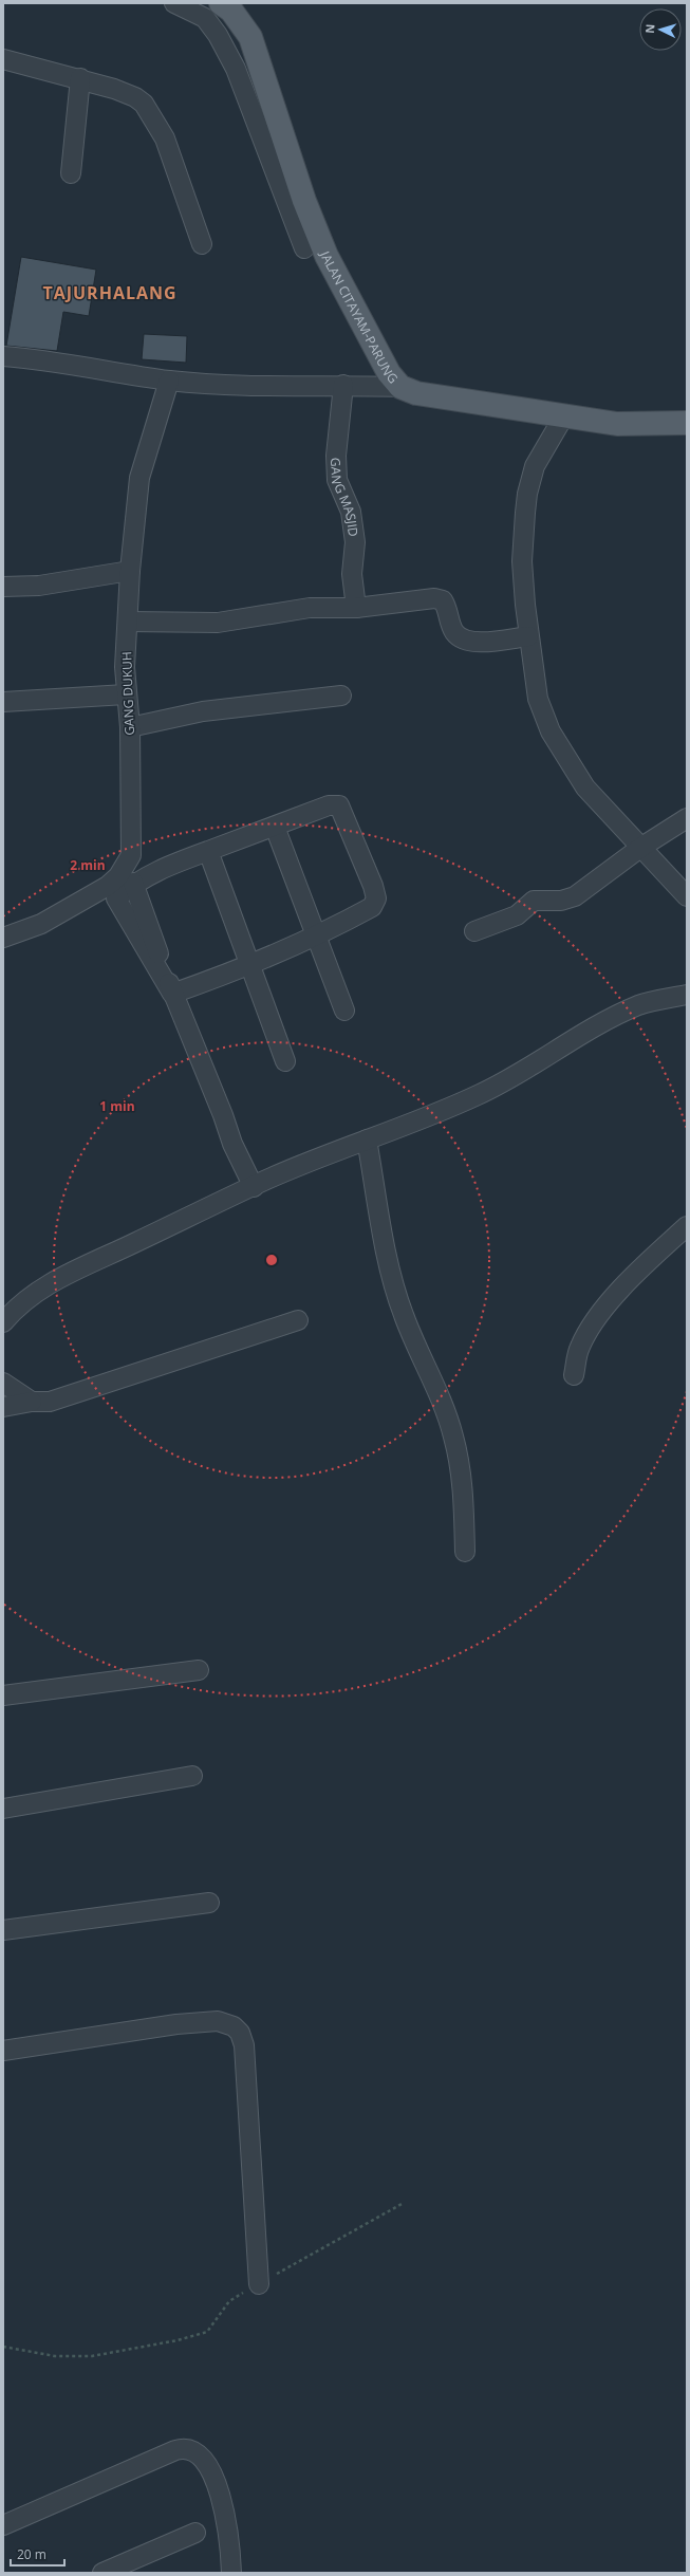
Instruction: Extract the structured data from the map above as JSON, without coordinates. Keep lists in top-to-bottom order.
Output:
{
  "streets": {
    "main road": ["JALAN CITAYAM-PARUNG"],
    "street": ["GANG MASJID", "GANG DUKUH"]
  },
  "districts": ["TAJURHALANG"],
  "scale_bar": "20 m",
  "north": "left",
  "rings": ["2 min", "1 min"]
}
